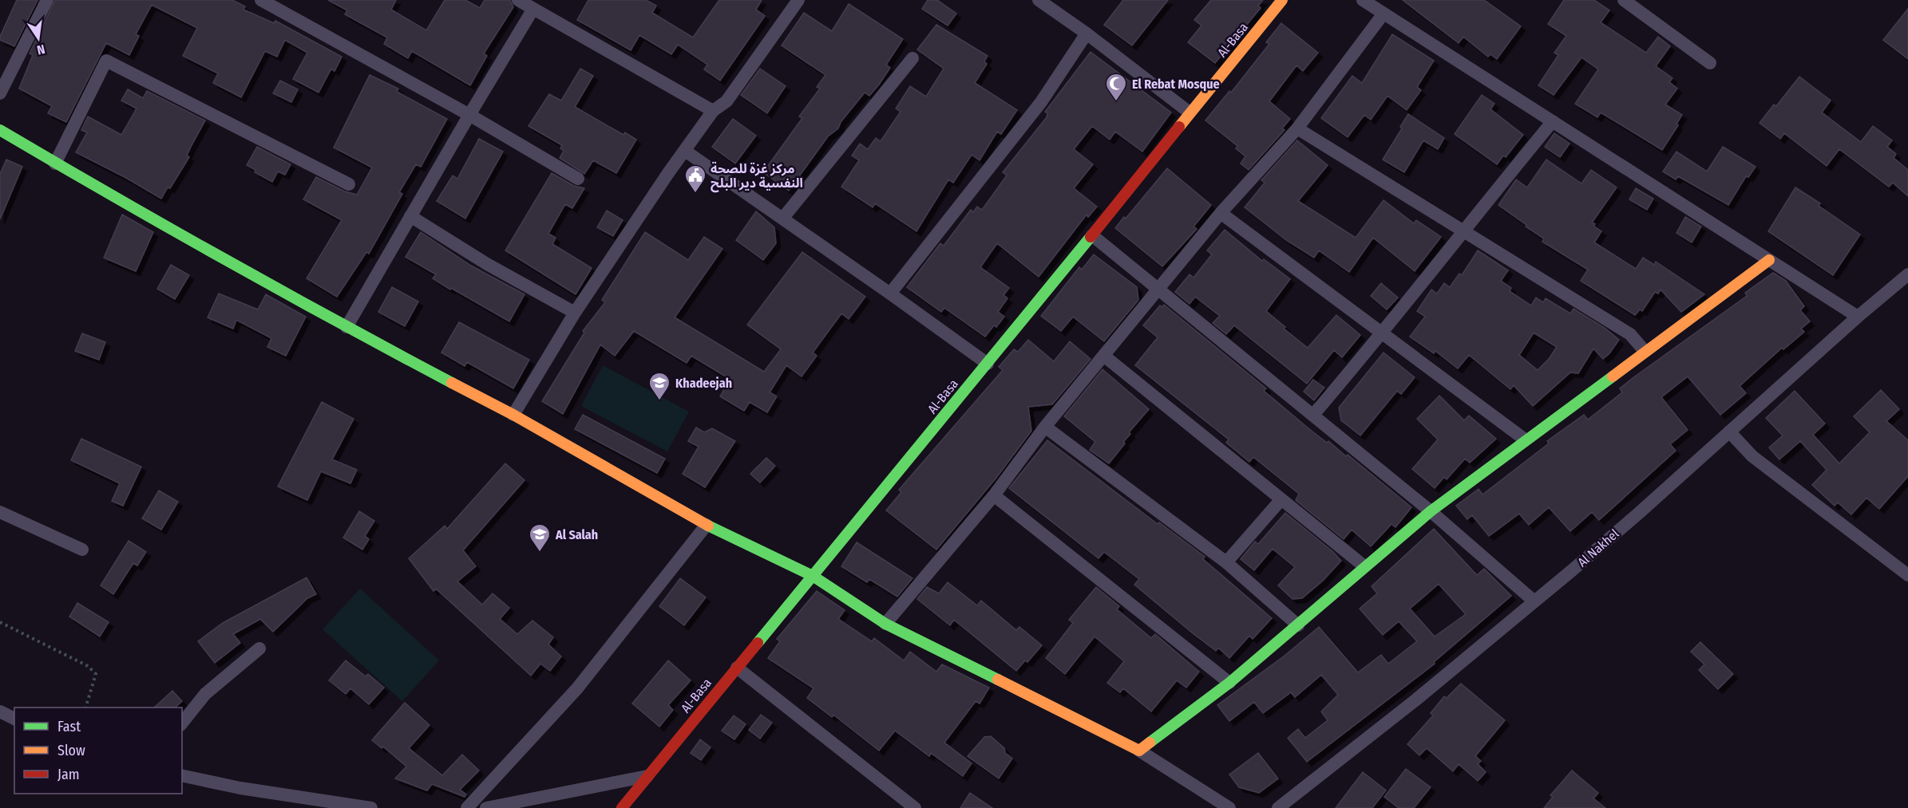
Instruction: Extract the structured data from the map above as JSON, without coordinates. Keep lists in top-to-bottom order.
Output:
{
  "streets": {
    "street": ["Al-Basa", "Al Nakhel"]
  },
  "places": {
    "mosque": ["El Rebat Mosque"],
    "public building": ["مركز غزة للصحة النفسية دير البلح"],
    "school or university": ["Khadeejah", "Al Salah"]
  },
  "legend": ["Fast", "Slow", "Jam"],
  "north": "bottom"
}
